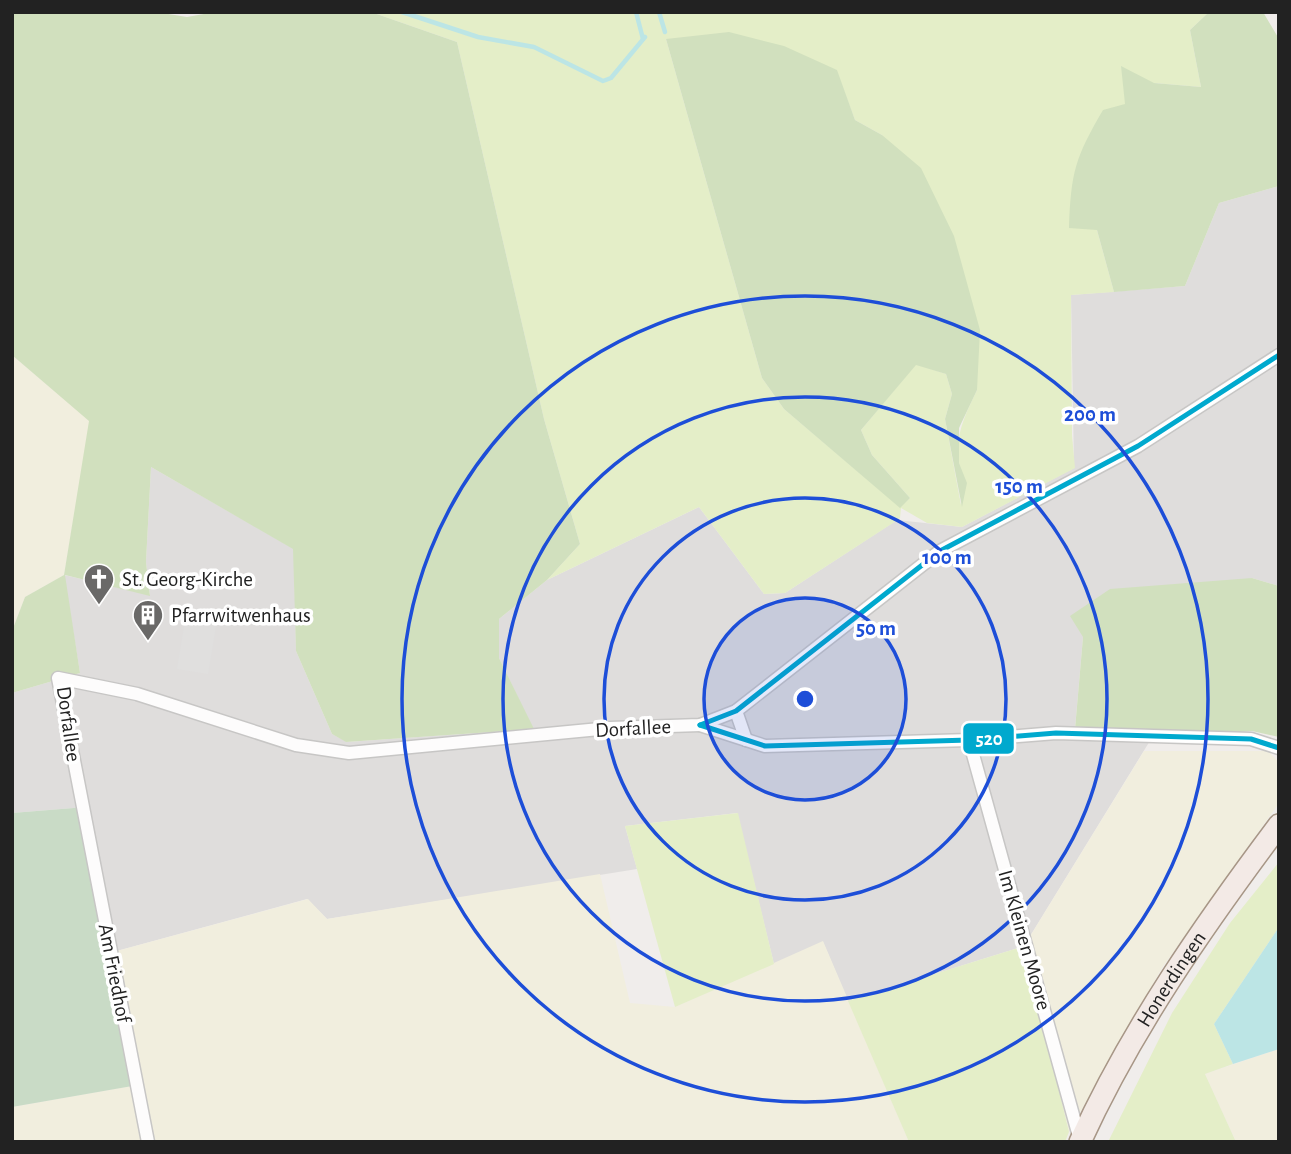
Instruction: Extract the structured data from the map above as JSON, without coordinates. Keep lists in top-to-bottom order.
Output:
{
  "streets": {
    "main road": ["Honerdingen"],
    "street": ["Dorfallee", "Im Kleinen Moore", "Am Friedhof"]
  },
  "crossings": [
    ["Dorfallee", "Am Friedhof"],
    ["Im Kleinen Moore", "Honerdingen"]
  ],
  "places": {
    "church": ["St. Georg-Kirche"],
    "building": ["Pfarrwitwenhaus"]
  },
  "lines": ["transit line 520"],
  "rings": [
    "200 m",
    "150 m",
    "100 m",
    "50 m"
  ]
}
